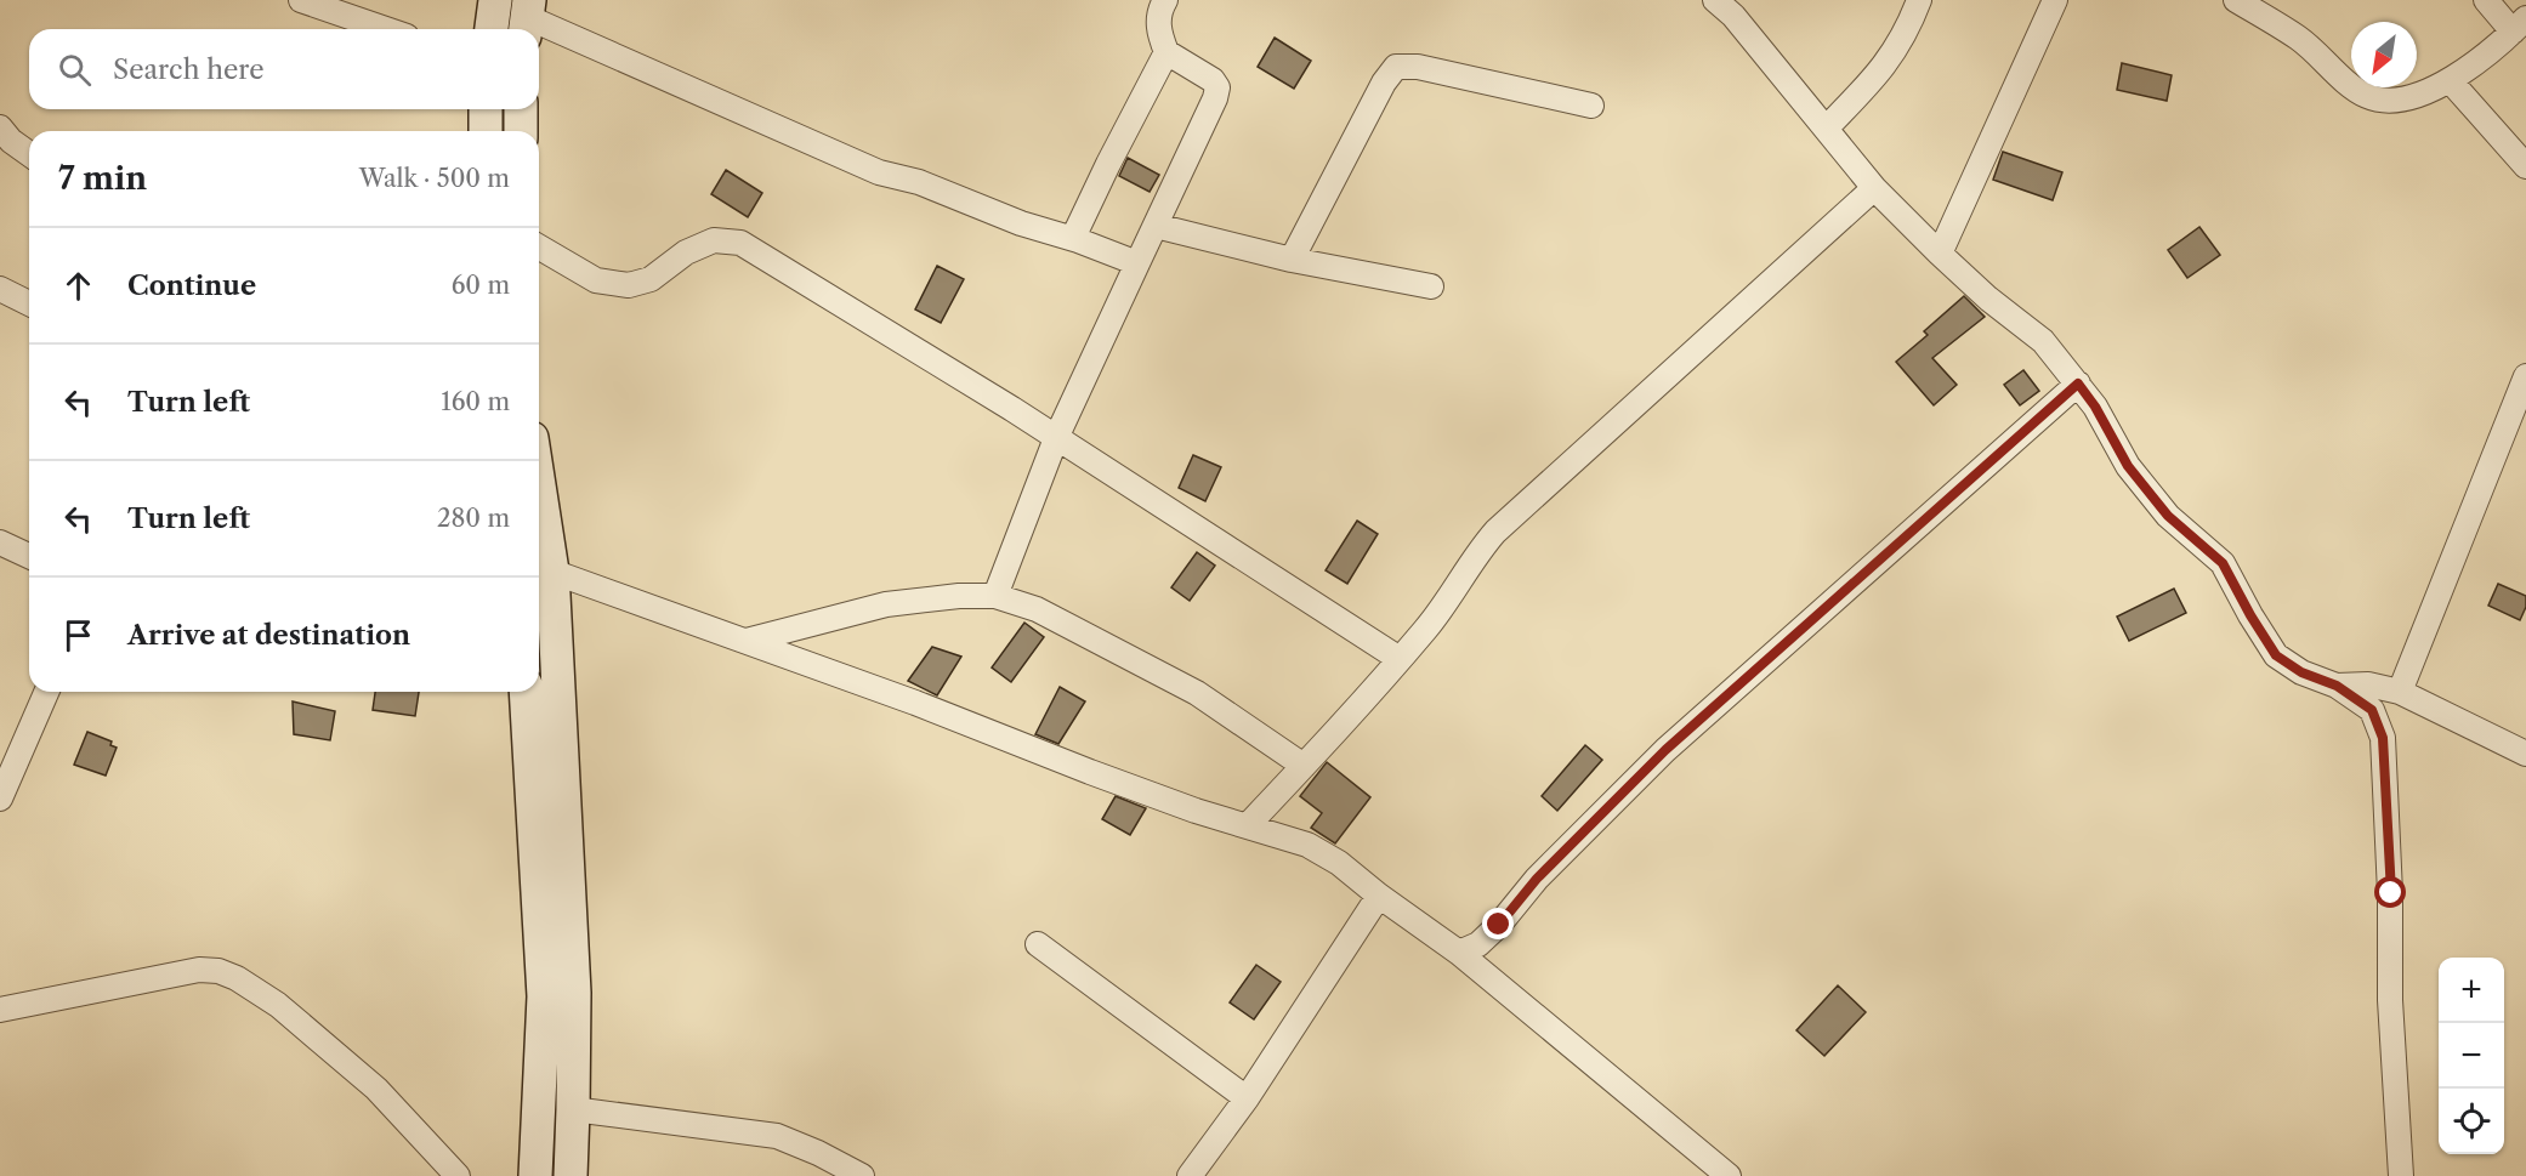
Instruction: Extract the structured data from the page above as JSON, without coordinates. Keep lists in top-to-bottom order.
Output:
{
  "north": "bottom left",
  "page": {
    "search": "Search here",
    "heading": ["7 min", "Walk · 500 m"],
    "list": [
      ["Continue", "60 m"],
      ["Turn left", "160 m"],
      ["Turn left", "280 m"],
      "Arrive at destination"
    ],
    "map_buttons": ["+", "−"]
  }
}
